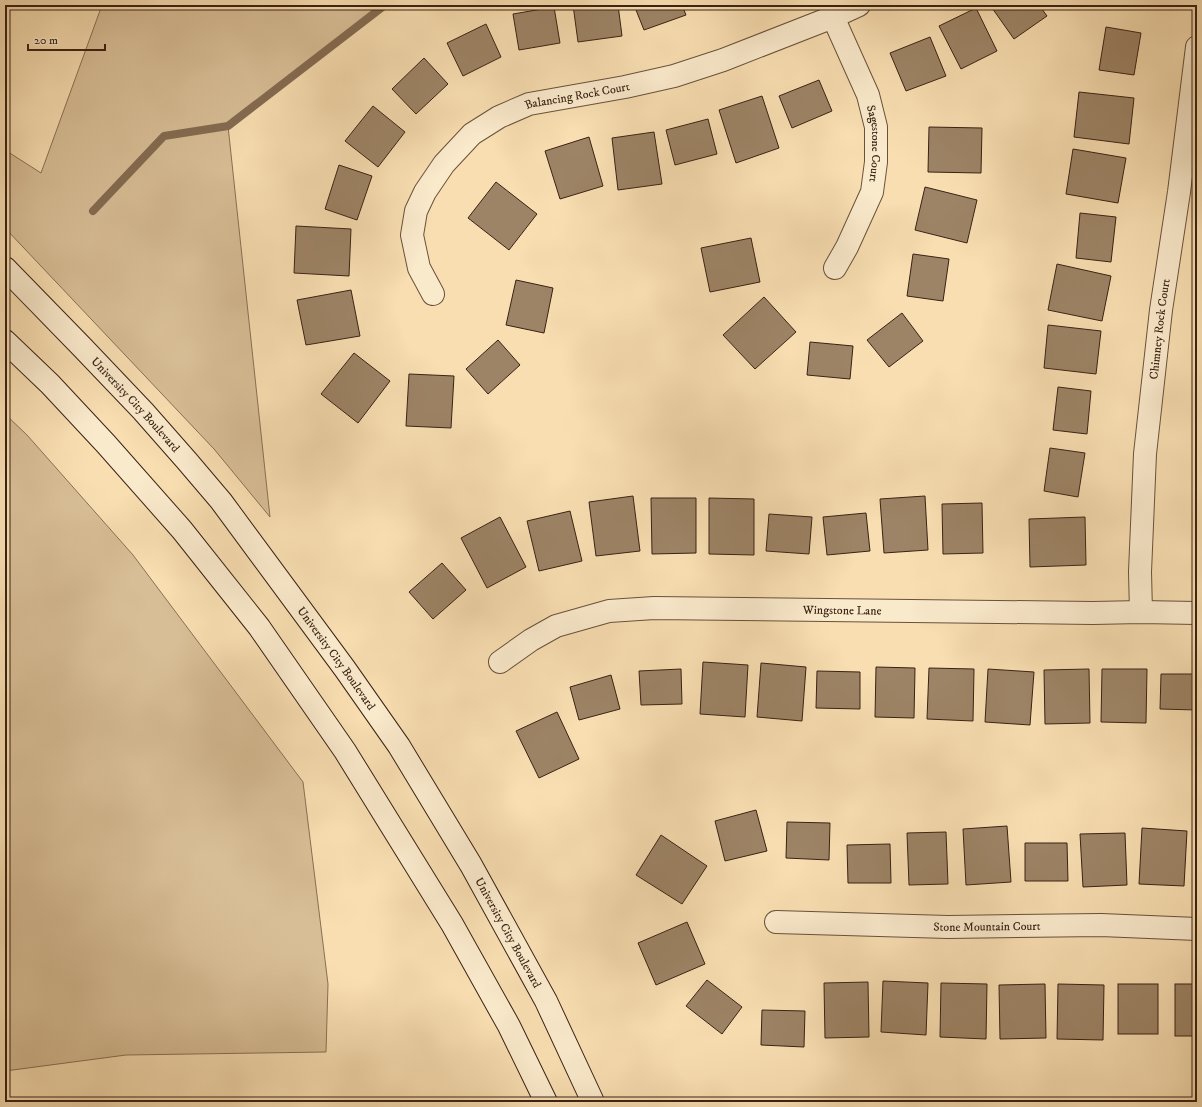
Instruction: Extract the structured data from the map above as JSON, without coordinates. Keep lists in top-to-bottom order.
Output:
{
  "streets": {
    "street": [
      "Balancing Rock Court",
      "Sagestone Court",
      "Chimney Rock Court",
      "University City Boulevard",
      "Wingstone Lane",
      "Stone Mountain Court"
    ]
  },
  "crossings": [
    ["Balancing Rock Court", "Sagestone Court"],
    ["Chimney Rock Court", "Wingstone Lane"]
  ],
  "scale_bar": "20 m"
}
